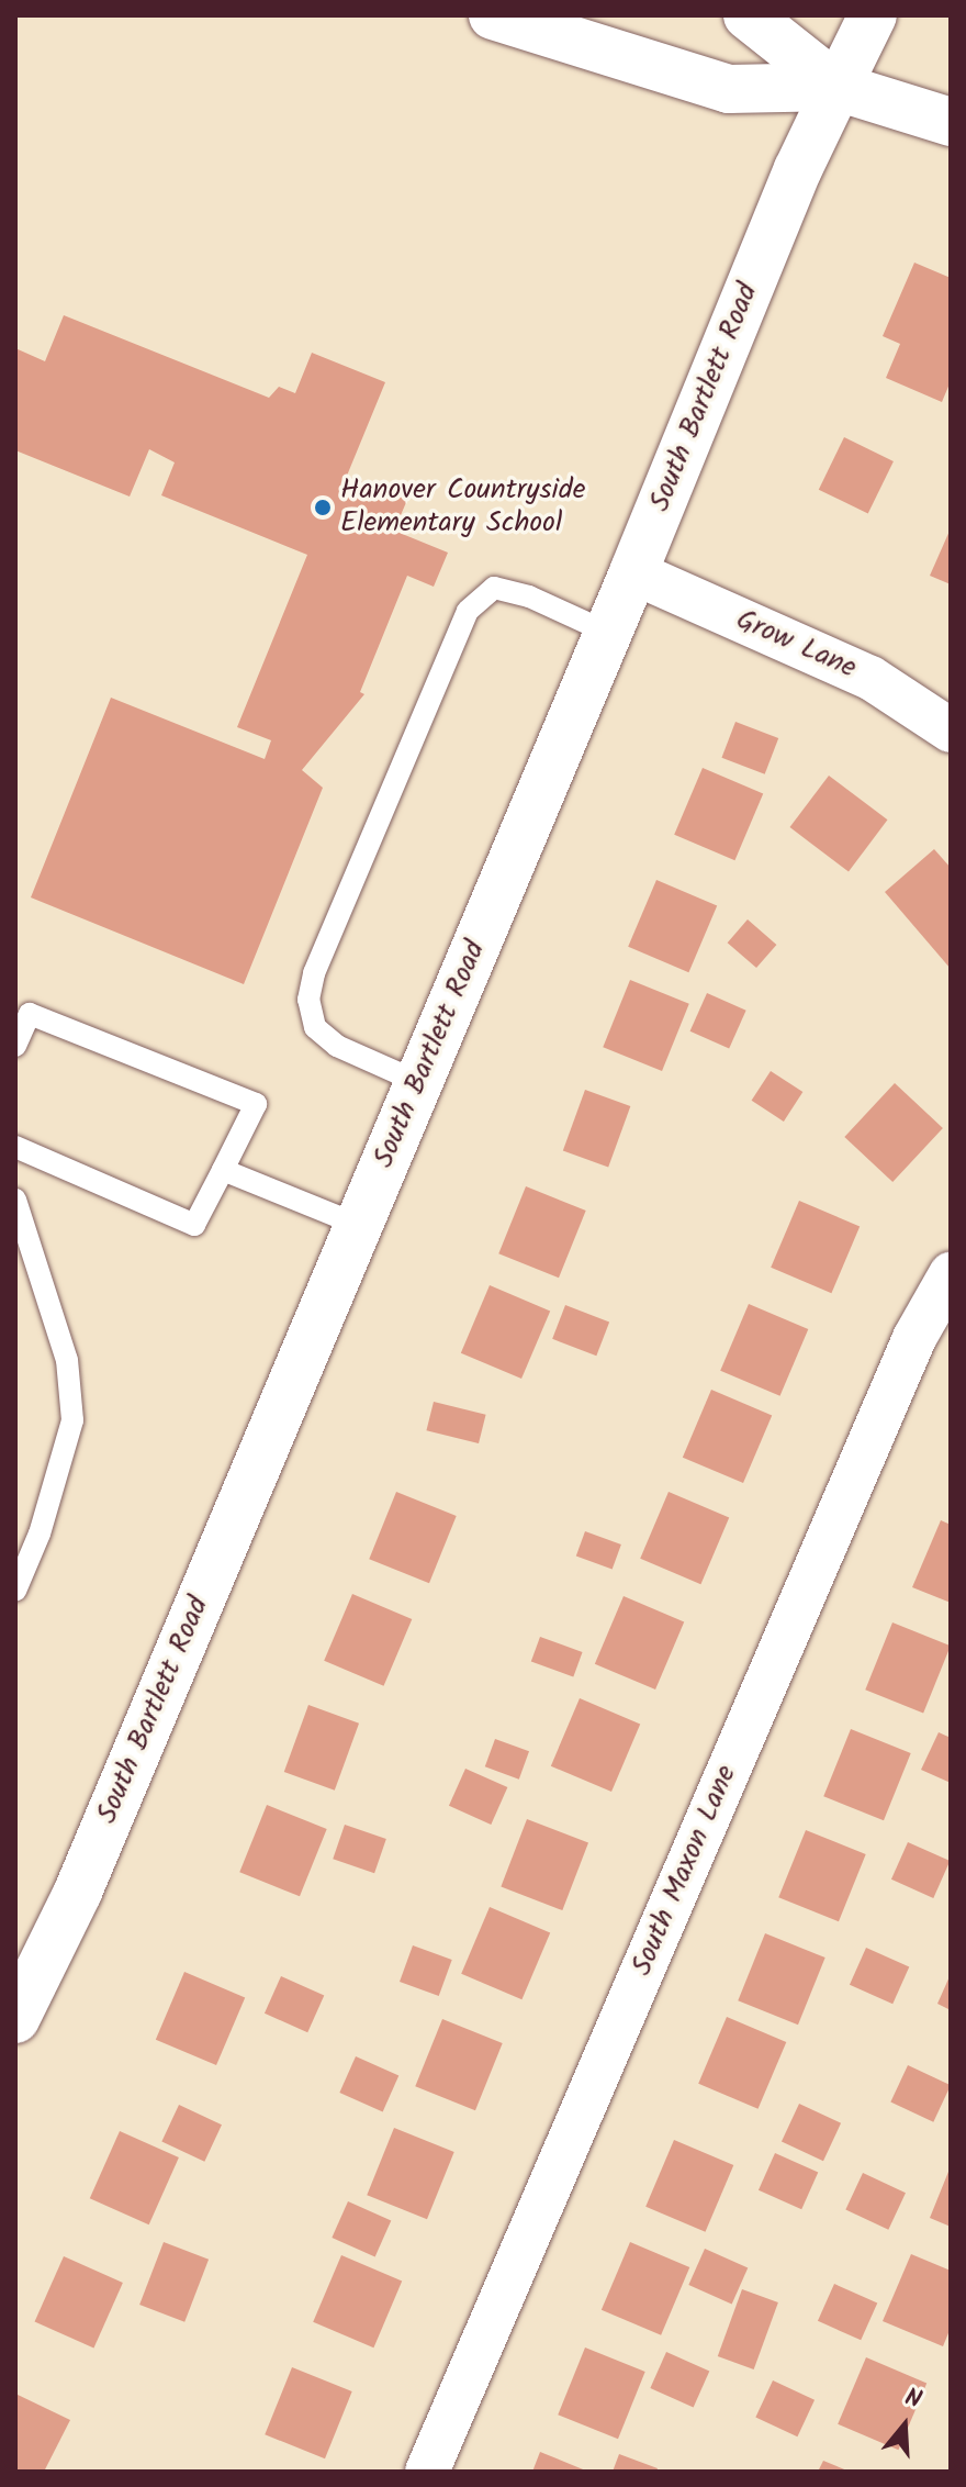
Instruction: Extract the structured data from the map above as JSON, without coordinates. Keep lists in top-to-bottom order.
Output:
{
  "streets": {
    "main road": ["South Bartlett Road"],
    "street": ["Grow Lane", "South Maxon Lane"]
  },
  "crossings": [
    ["South Bartlett Road", "Grow Lane"]
  ],
  "places": ["Hanover Countryside Elementary School"],
  "north": "top"
}
